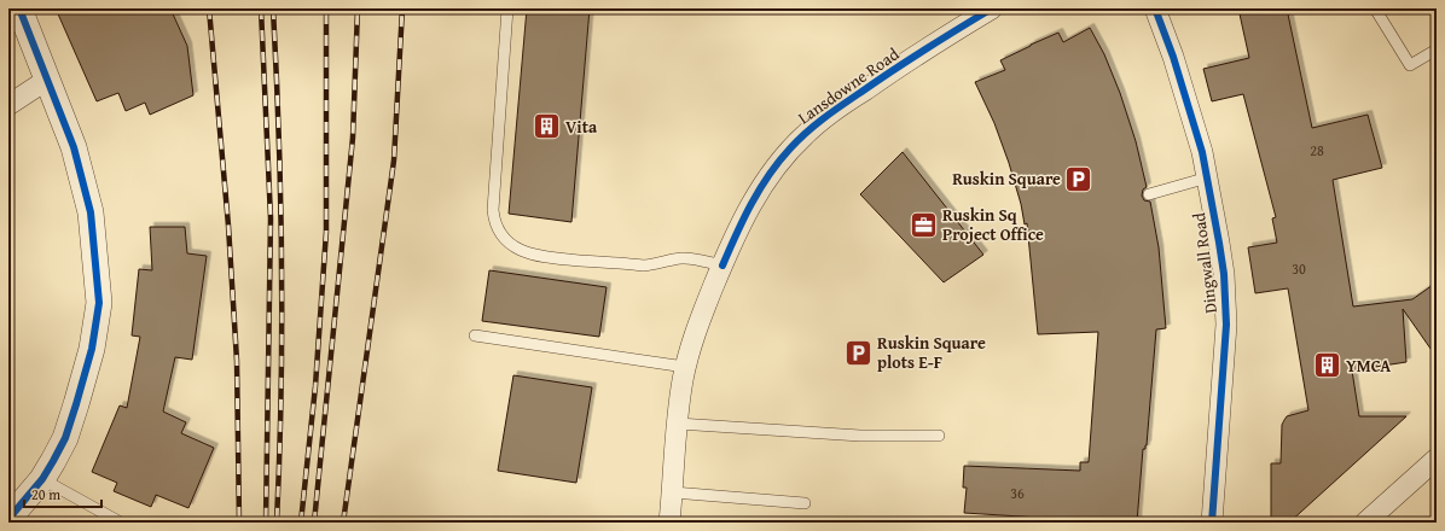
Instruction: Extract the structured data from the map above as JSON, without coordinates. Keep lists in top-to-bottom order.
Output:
{
  "streets": {
    "street": ["Lansdowne Road", "Dingwall Road"]
  },
  "places": {
    "building": ["Vita", "YMCA"],
    "parking": ["Ruskin Square", "Ruskin Square plots E-F"],
    "office": ["Ruskin Sq Project Office"]
  },
  "house_numbers": ["28", "30", "36"],
  "scale_bar": "20 m"
}
